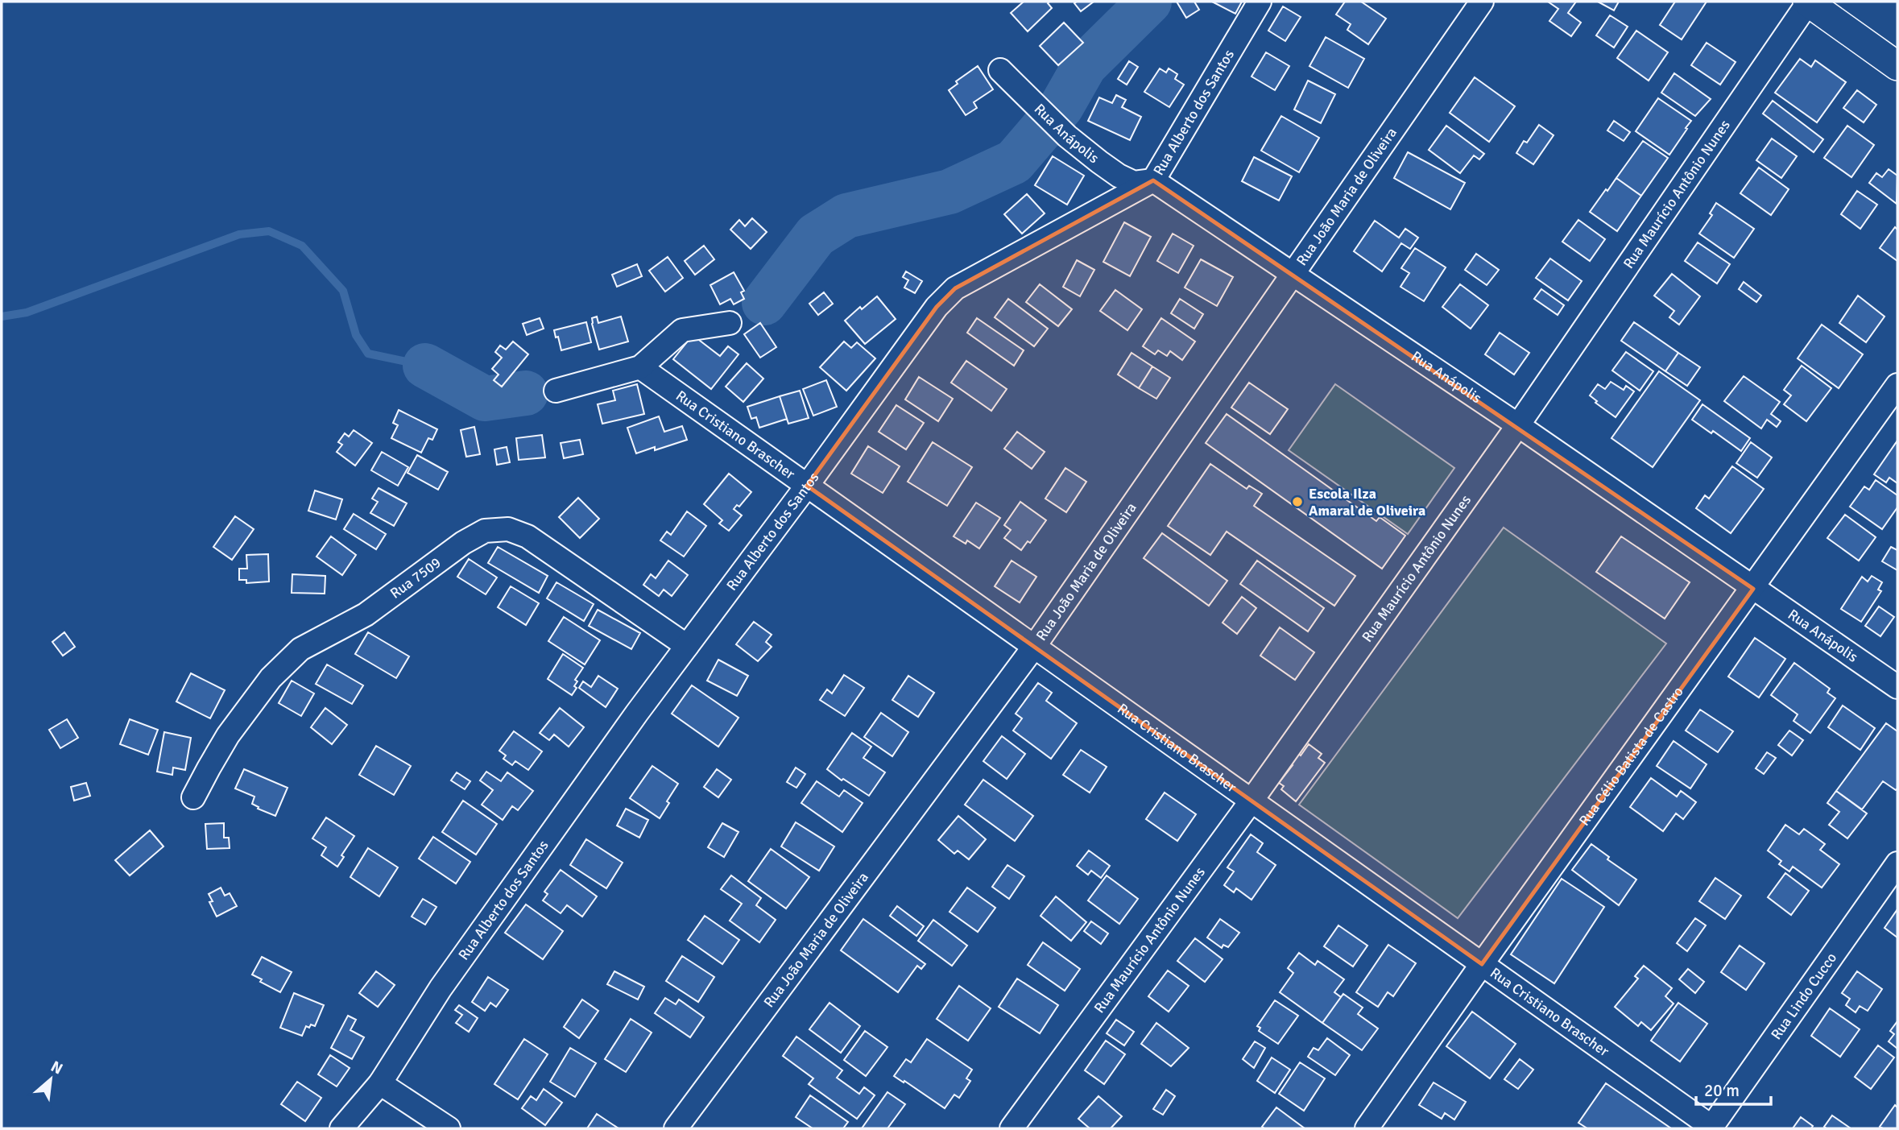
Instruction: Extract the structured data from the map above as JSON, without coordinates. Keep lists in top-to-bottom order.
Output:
{
  "streets": {
    "street": [
      "Rua Alberto dos Santos",
      "Rua Anápolis",
      "Rua Maurício Antônio Nunes",
      "Rua João Maria de Oliveira",
      "Rua Cristiano Brascher",
      "Rua 7509",
      "Rua Célio Batista de Castro",
      "Rua Lindo Cucco"
    ]
  },
  "crossings": [
    ["Rua Alberto dos Santos", "Rua Anápolis"],
    ["Rua Alberto dos Santos", "Rua Cristiano Brascher"],
    ["Rua Alberto dos Santos", "Rua 7509"],
    ["Rua Anápolis", "Rua Maurício Antônio Nunes"],
    ["Rua Anápolis", "Rua João Maria de Oliveira"],
    ["Rua Anápolis", "Rua Célio Batista de Castro"],
    ["Rua Maurício Antônio Nunes", "Rua Cristiano Brascher"],
    ["Rua João Maria de Oliveira", "Rua Cristiano Brascher"],
    ["Rua Cristiano Brascher", "Rua Célio Batista de Castro"],
    ["Rua Cristiano Brascher", "Rua Lindo Cucco"]
  ],
  "places": ["Escola Ilza Amaral de Oliveira"],
  "scale_bar": "20 m",
  "north": "top right"
}
